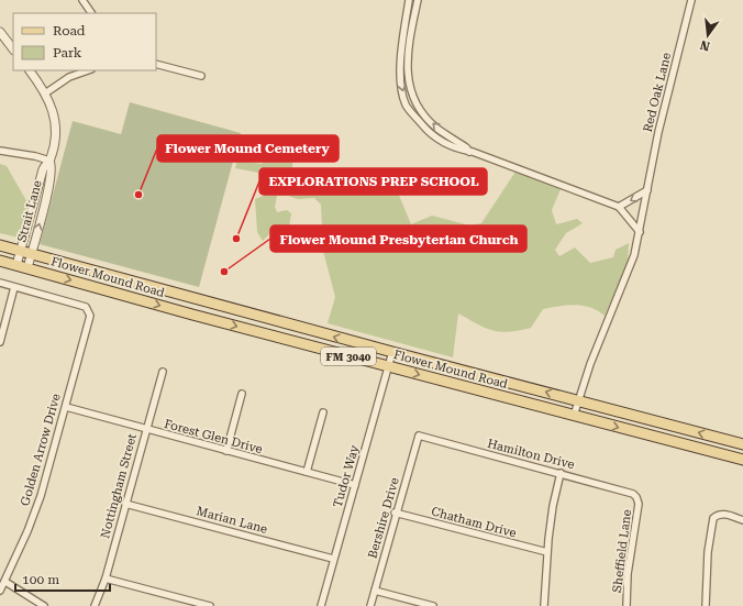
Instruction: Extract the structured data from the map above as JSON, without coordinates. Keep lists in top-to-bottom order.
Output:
{
  "streets": {
    "main road": ["Flower Mound Road", "FM 3040"],
    "street": [
      "Red Oak Lane",
      "Strait Lane",
      "Forest Glen Drive",
      "Golden Arrow Drive",
      "Hamilton Drive",
      "Tudor Way",
      "Nottingham Street",
      "Bershire Drive",
      "Marian Lane",
      "Chatham Drive",
      "Sheffield Lane"
    ]
  },
  "crossings": [
    ["Red Oak Lane", "Flower Mound Road"],
    ["Strait Lane", "Flower Mound Road"],
    ["Flower Mound Road", "Tudor Way"],
    ["Forest Glen Drive", "Golden Arrow Drive"],
    ["Forest Glen Drive", "Tudor Way"],
    ["Forest Glen Drive", "Nottingham Street"],
    ["Hamilton Drive", "Bershire Drive"],
    ["Hamilton Drive", "Sheffield Lane"],
    ["Tudor Way", "Marian Lane"],
    ["Nottingham Street", "Marian Lane"],
    ["Bershire Drive", "Chatham Drive"]
  ],
  "places": ["Flower Mound Cemetery", "EXPLORATIONS PREP SCHOOL", "Flower Mound Presbyterian Church"],
  "legend": ["Road", "Park"],
  "scale_bar": "100 m",
  "north": "bottom"
}
